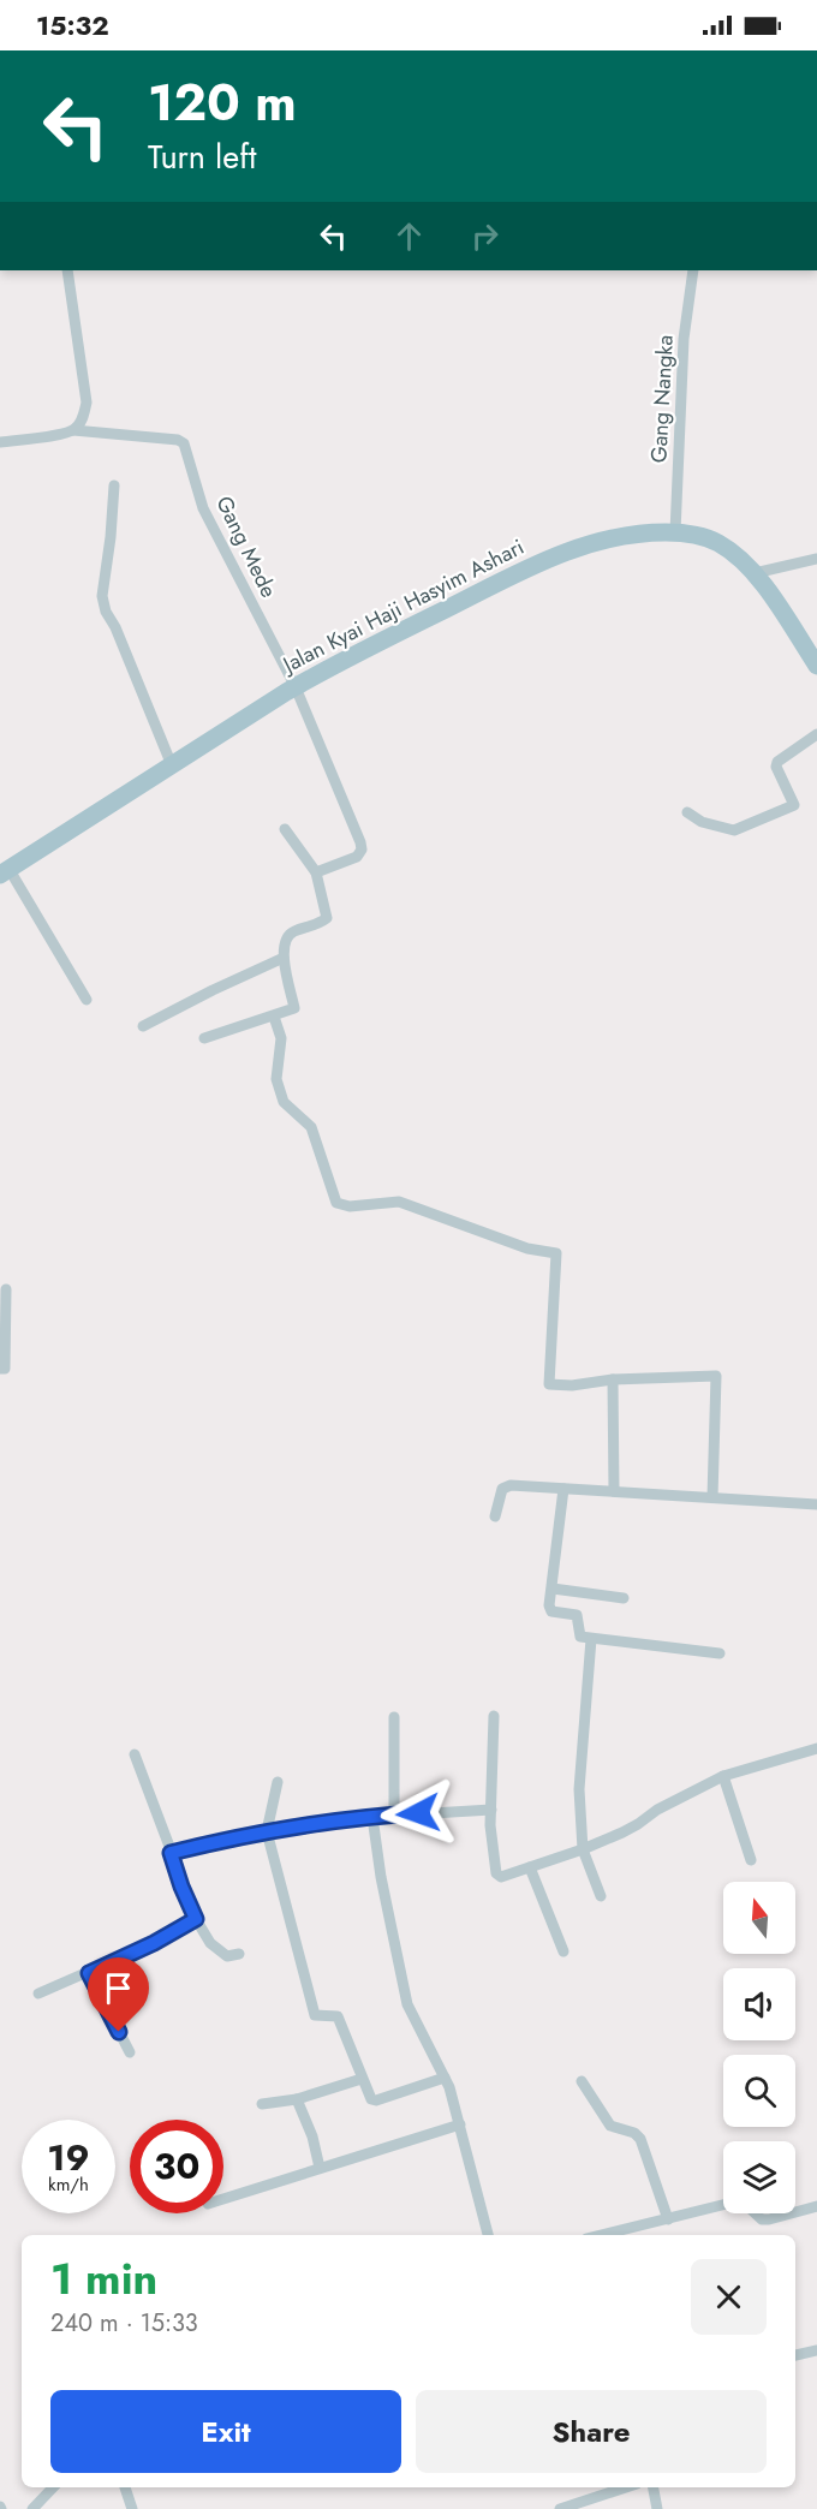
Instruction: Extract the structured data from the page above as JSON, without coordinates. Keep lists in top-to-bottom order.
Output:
{
  "streets": {
    "main road": ["Jalan Kyai Haji Hasyim Ashari"],
    "street": ["Gang Nangka", "Gang Mede"]
  },
  "crossings": [
    ["Gang Nangka", "Jalan Kyai Haji Hasyim Ashari"],
    ["Gang Mede", "Jalan Kyai Haji Hasyim Ashari"]
  ],
  "north": "top",
  "page": {
    "status": "15:32",
    "turn": ["120 m", "Turn left"],
    "speed": "19 km/h",
    "limit": "30",
    "heading": ["1 min", "240 m · 15:33"],
    "buttons": ["Exit", "Share"]
  }
}
